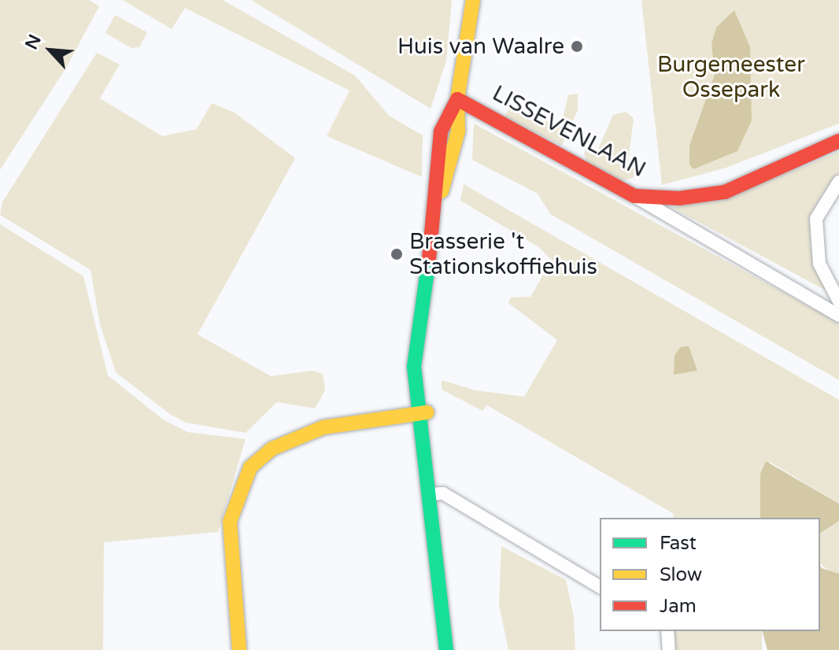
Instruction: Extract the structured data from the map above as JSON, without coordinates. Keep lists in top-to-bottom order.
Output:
{
  "streets": {
    "street": ["LISSEVENLAAN"]
  },
  "parks": ["Burgemeester Ossepark"],
  "places": ["Huis van Waalre", "Brasserie 't Stationskoffiehuis"],
  "legend": ["Fast", "Slow", "Jam"],
  "north": "top left"
}
